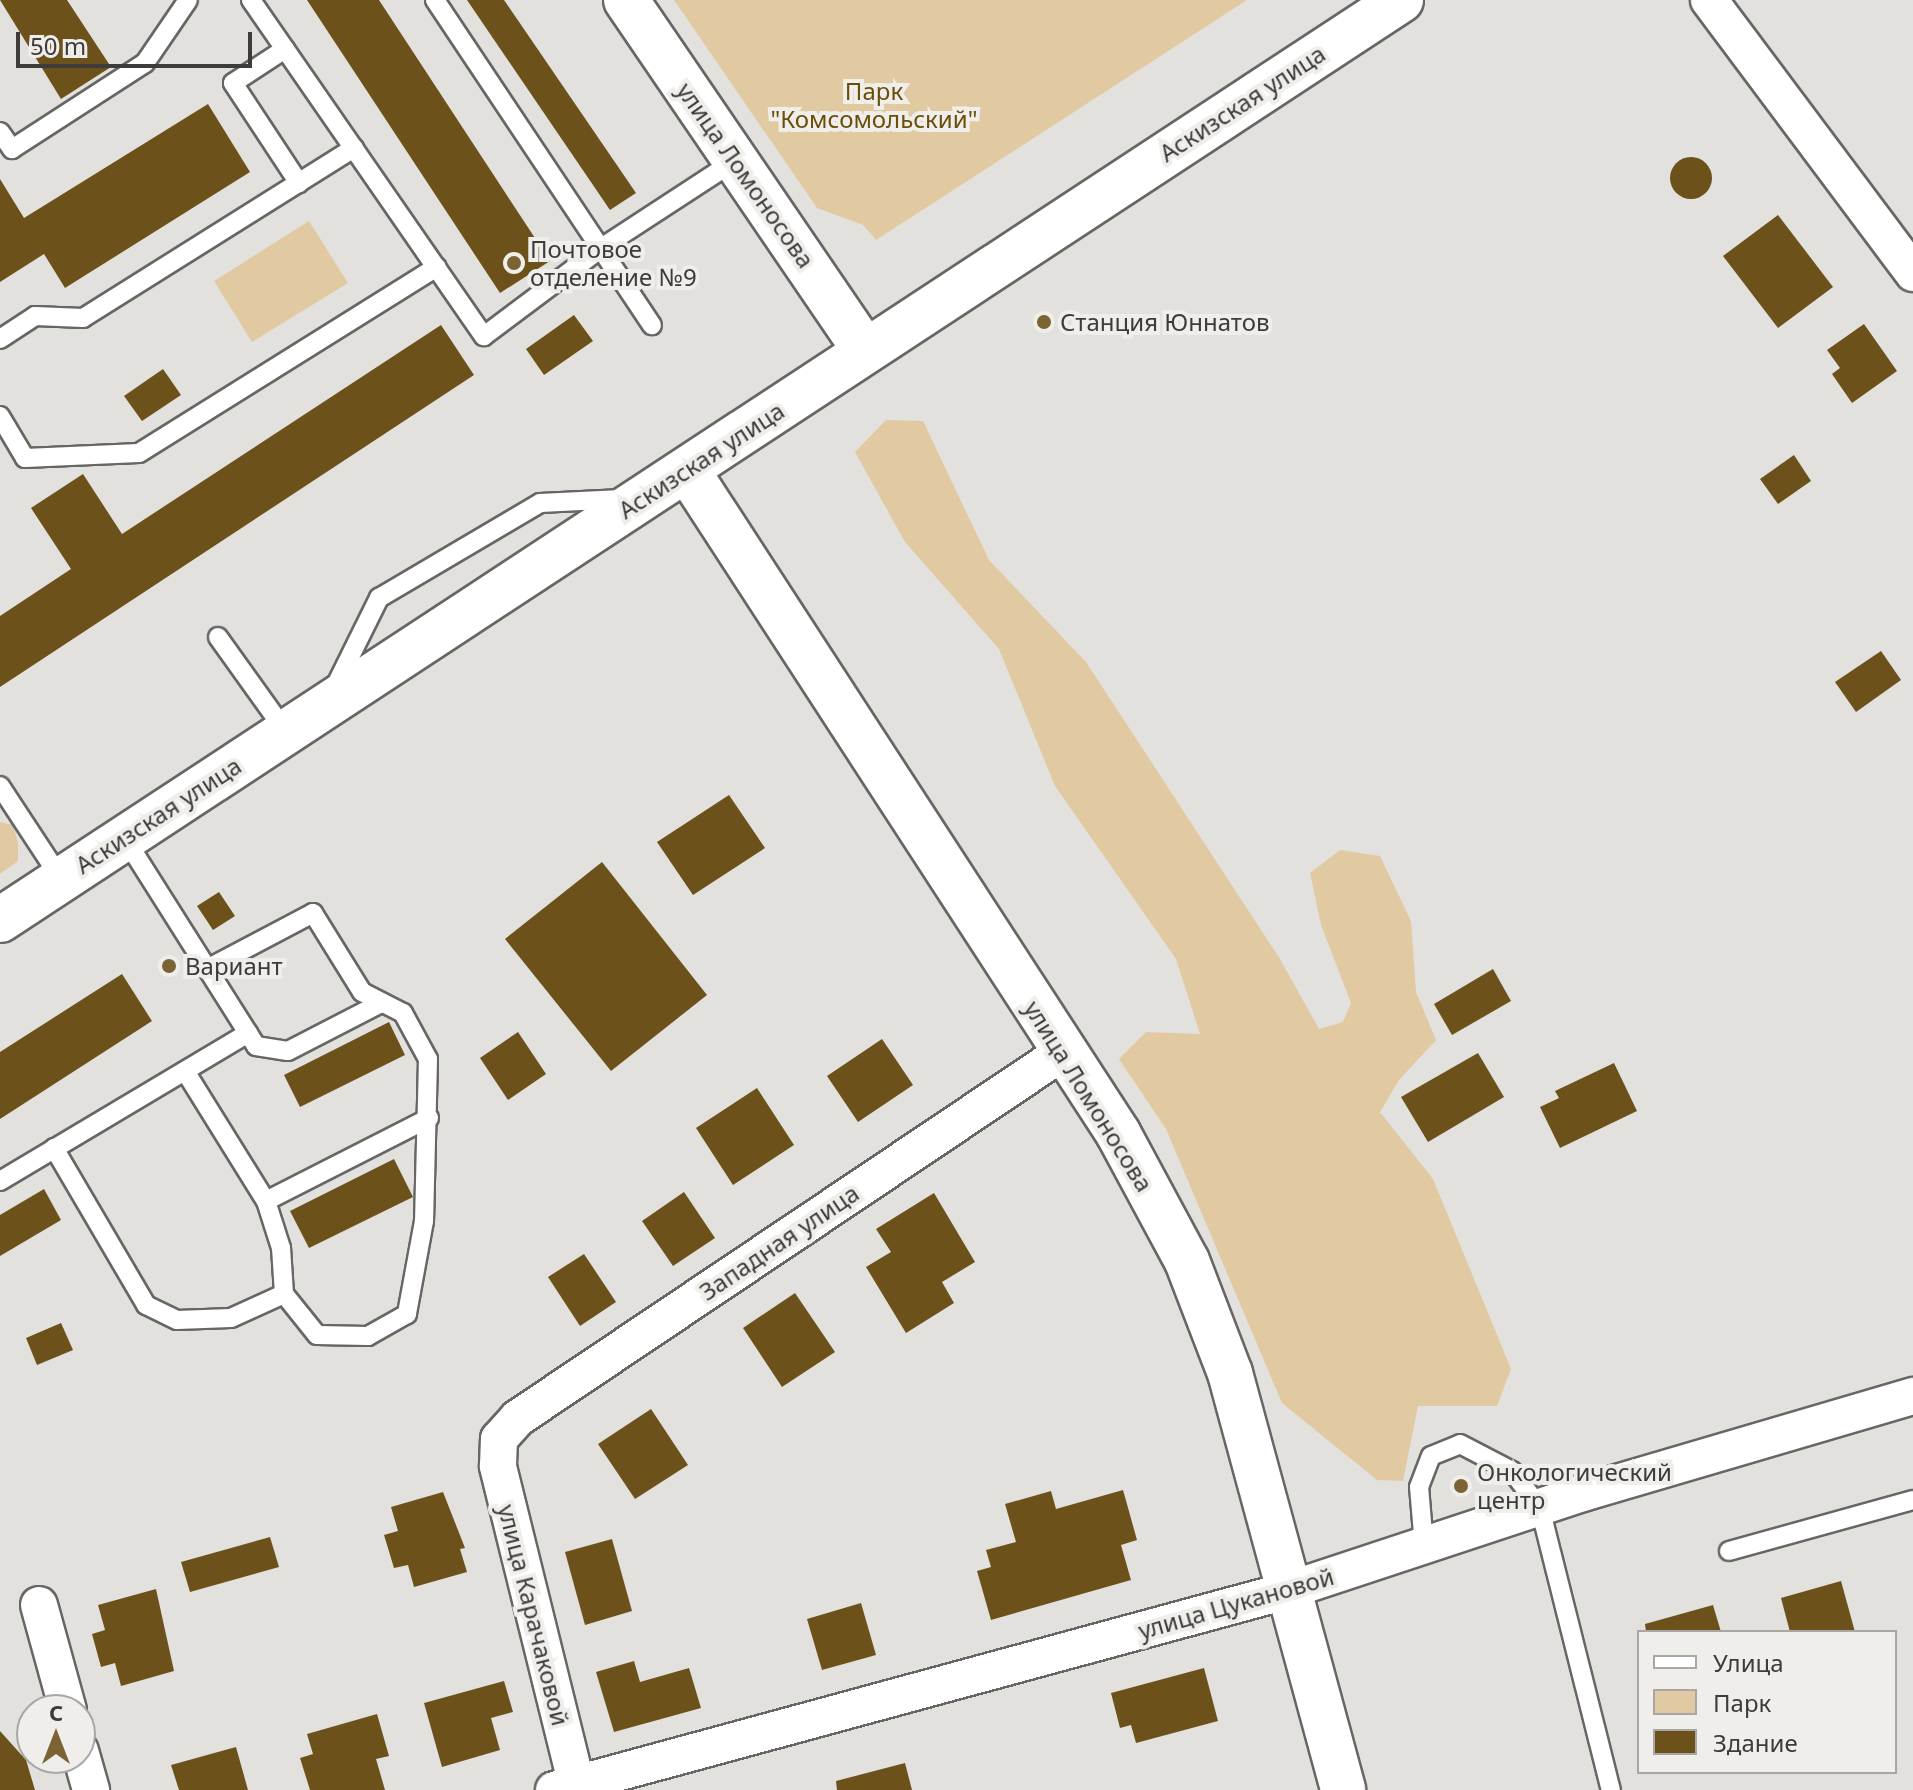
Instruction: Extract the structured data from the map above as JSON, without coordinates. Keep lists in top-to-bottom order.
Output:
{
  "streets": {
    "street": [
      "Аскизская улица",
      "улица Ломоносова",
      "Западная улица",
      "улица Цукановой",
      "улица Карачаковой"
    ]
  },
  "crossings": [
    ["Аскизская улица", "улица Ломоносова"],
    ["улица Ломоносова", "Западная улица"],
    ["улица Ломоносова", "улица Цукановой"],
    ["Западная улица", "улица Карачаковой"],
    ["улица Цукановой", "улица Карачаковой"]
  ],
  "parks": ["Парк \"Комсомольский\""],
  "places": [
    "Почтовое отделение №9",
    "Станция Юннатов",
    "Вариант",
    "Онкологический центр"
  ],
  "legend": ["Улица", "Парк", "Здание"],
  "scale_bar": "50 m",
  "north": "top"
}
